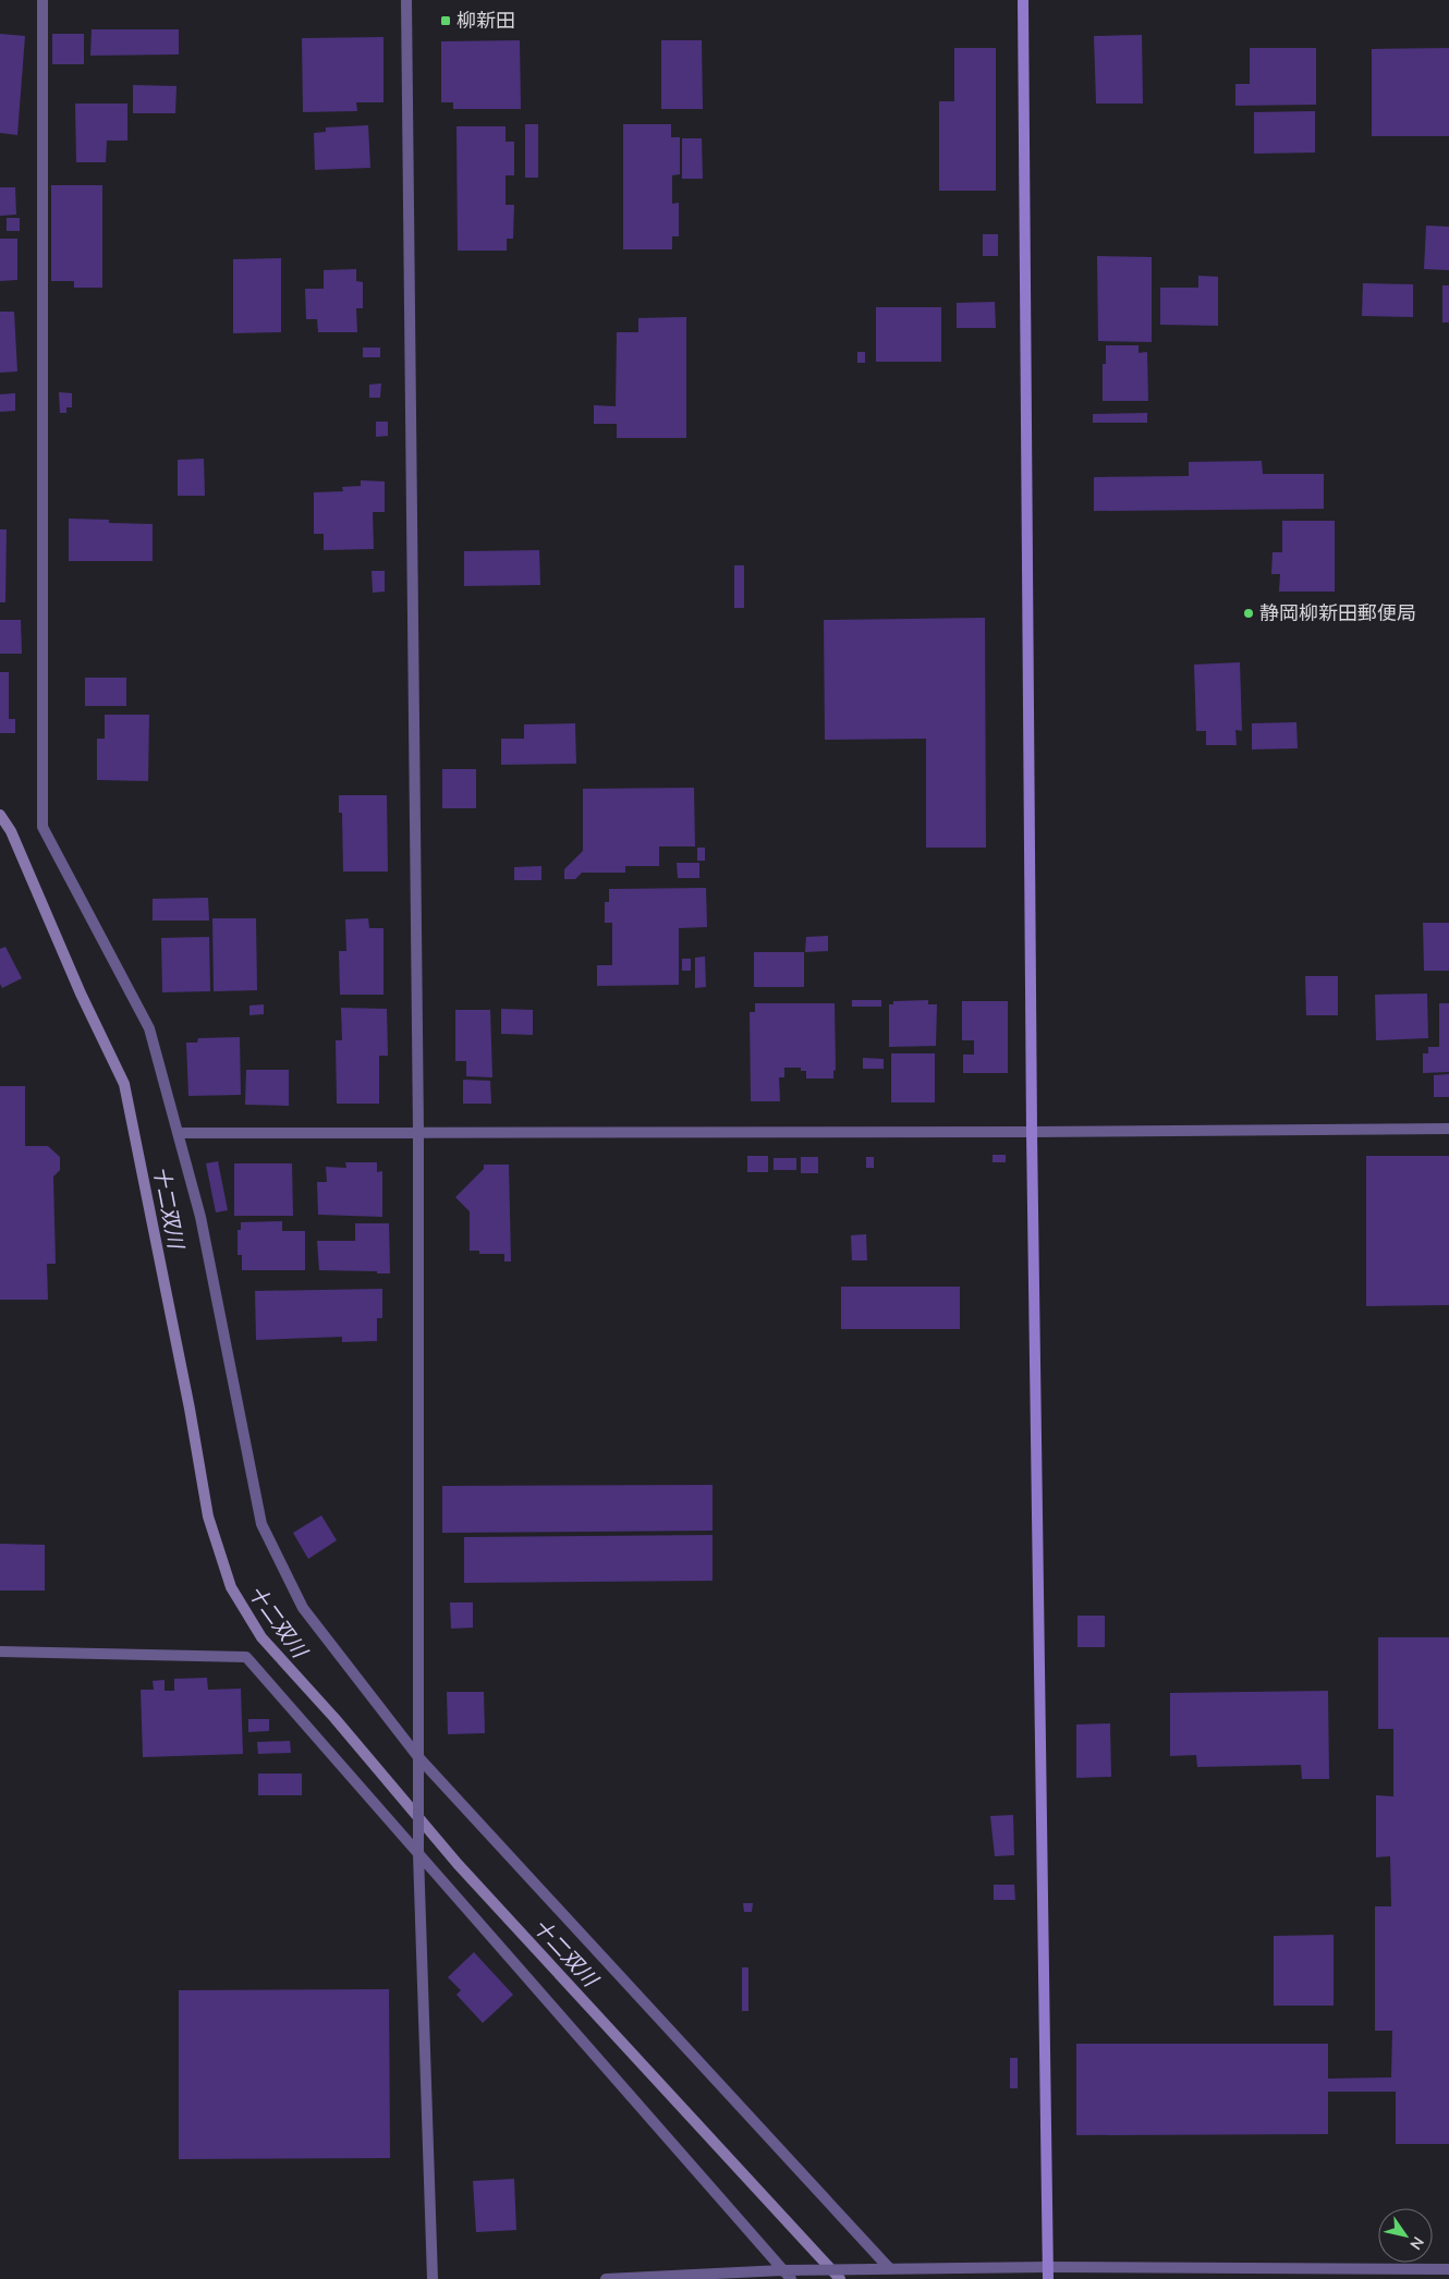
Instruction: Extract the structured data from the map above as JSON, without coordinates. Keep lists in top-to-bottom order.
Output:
{
  "water": ["十二双川"],
  "places": {
    "transit": ["柳新田"],
    "other": ["静岡柳新田郵便局"]
  },
  "north": "bottom right"
}
